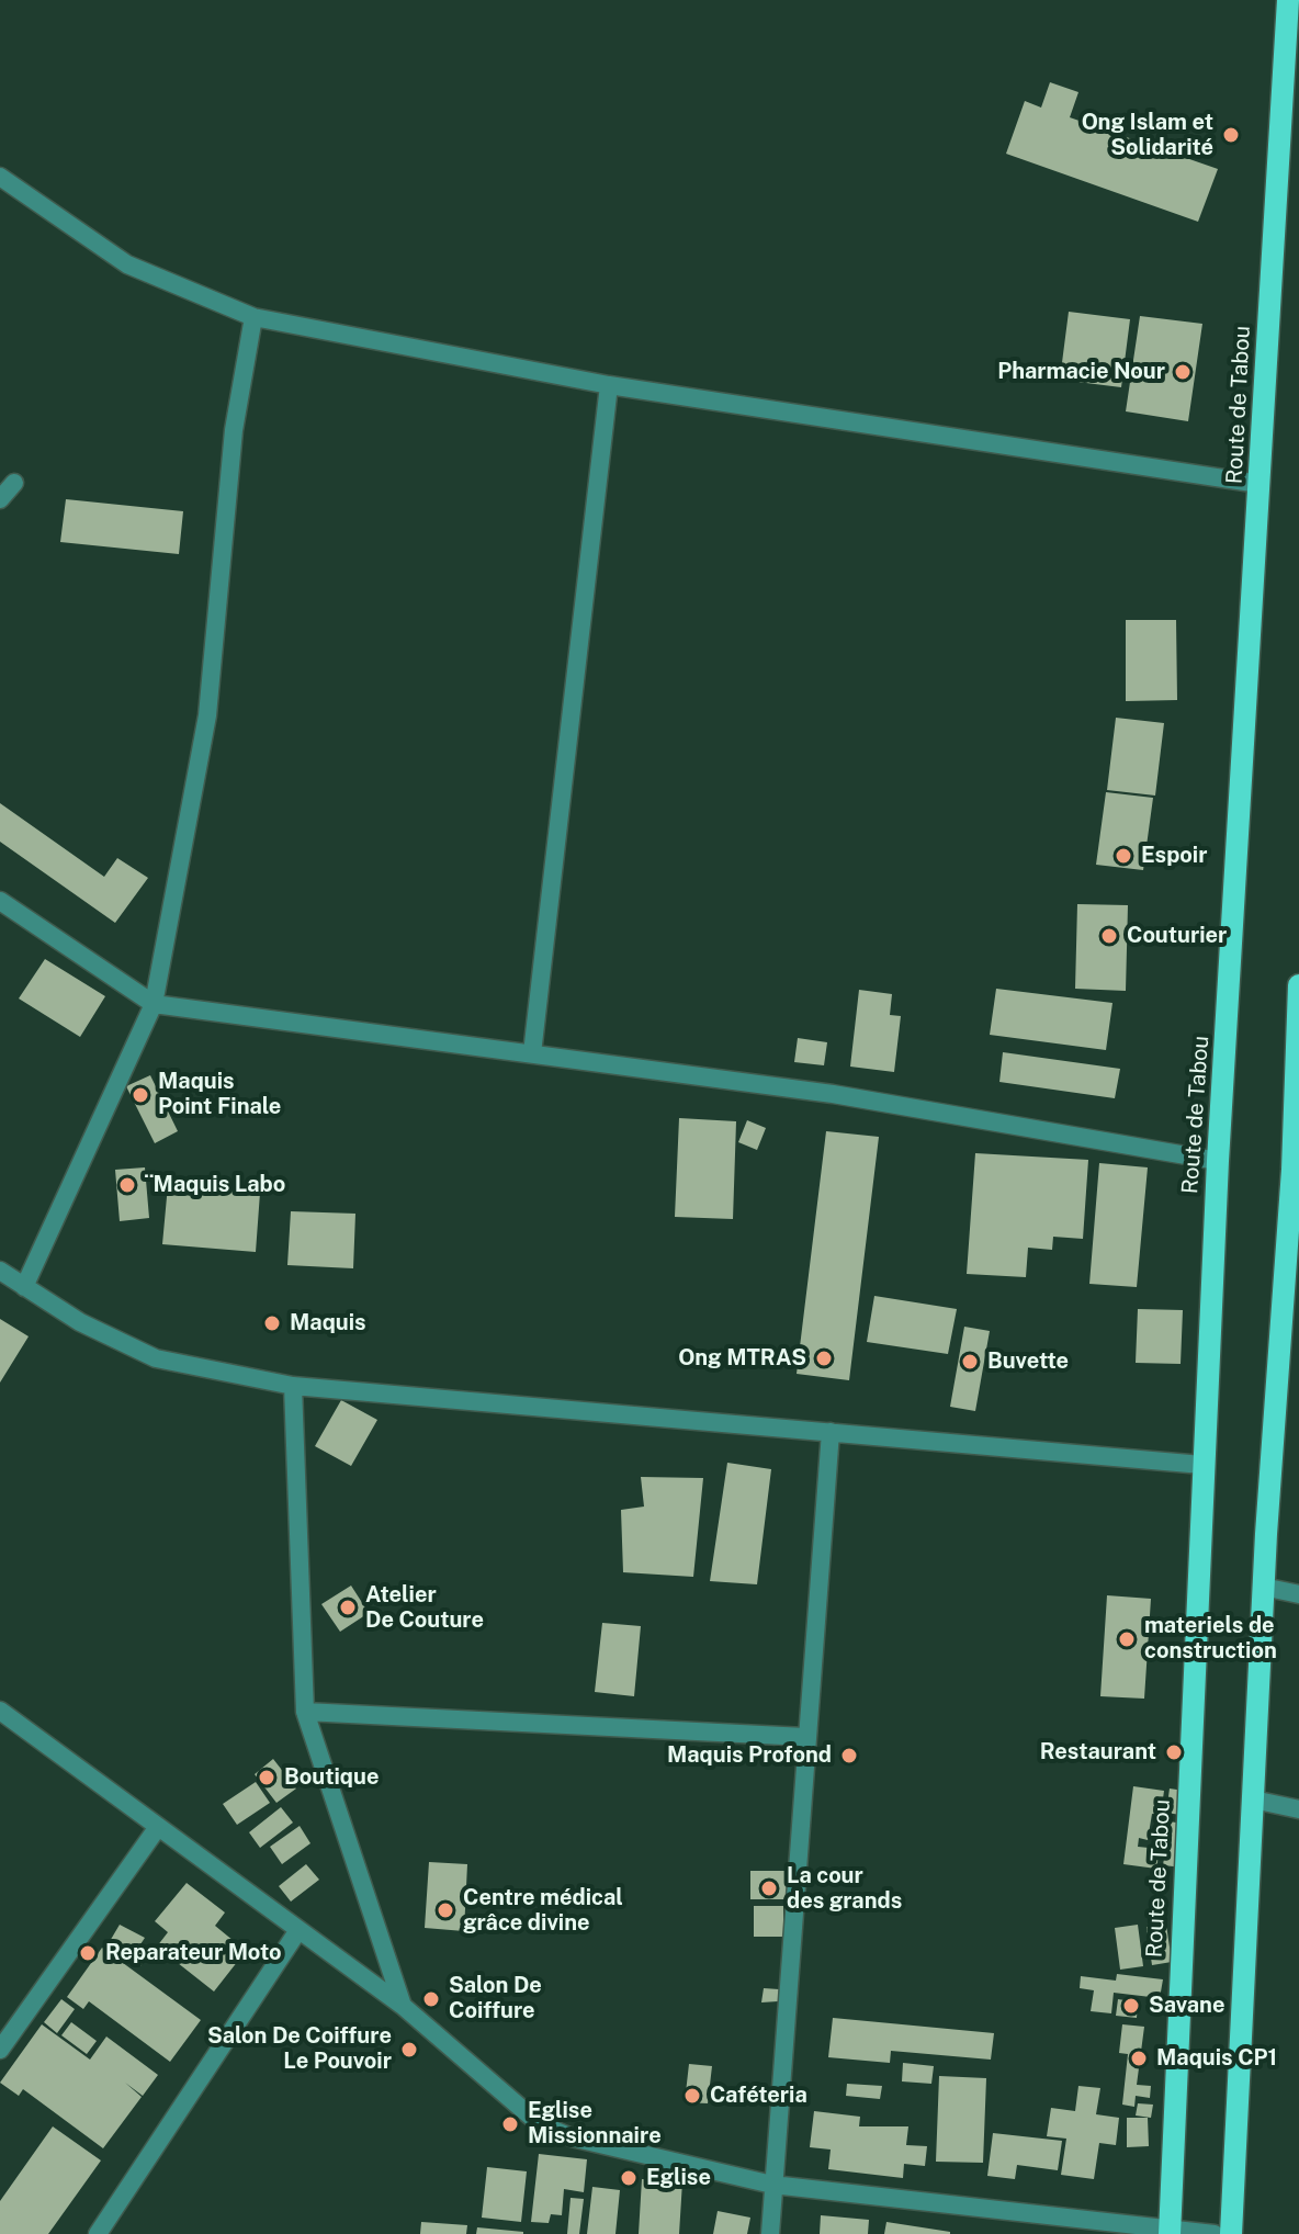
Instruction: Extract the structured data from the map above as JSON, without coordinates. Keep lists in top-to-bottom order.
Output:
{
  "streets": {
    "main road": ["Route de Tabou"]
  },
  "places": [
    "Ong Islam et Solidarité",
    "Pharmacie Nour",
    "Espoir",
    "Couturier",
    "Maquis Point Finale",
    "¨Maquis Labo",
    "Maquis",
    "Ong MTRAS",
    "Buvette",
    "Atelier De Couture",
    "materiels de construction",
    "Restaurant",
    "Maquis Profond",
    "Boutique",
    "La cour des grands",
    "Centre médical grâce divine",
    "Reparateur Moto",
    "Salon De Coiffure",
    "Savane",
    "Salon De Coiffure Le Pouvoir",
    "Maquis CP1",
    "Caféteria",
    "Eglise Missionnaire",
    "Eglise"
  ]
}
